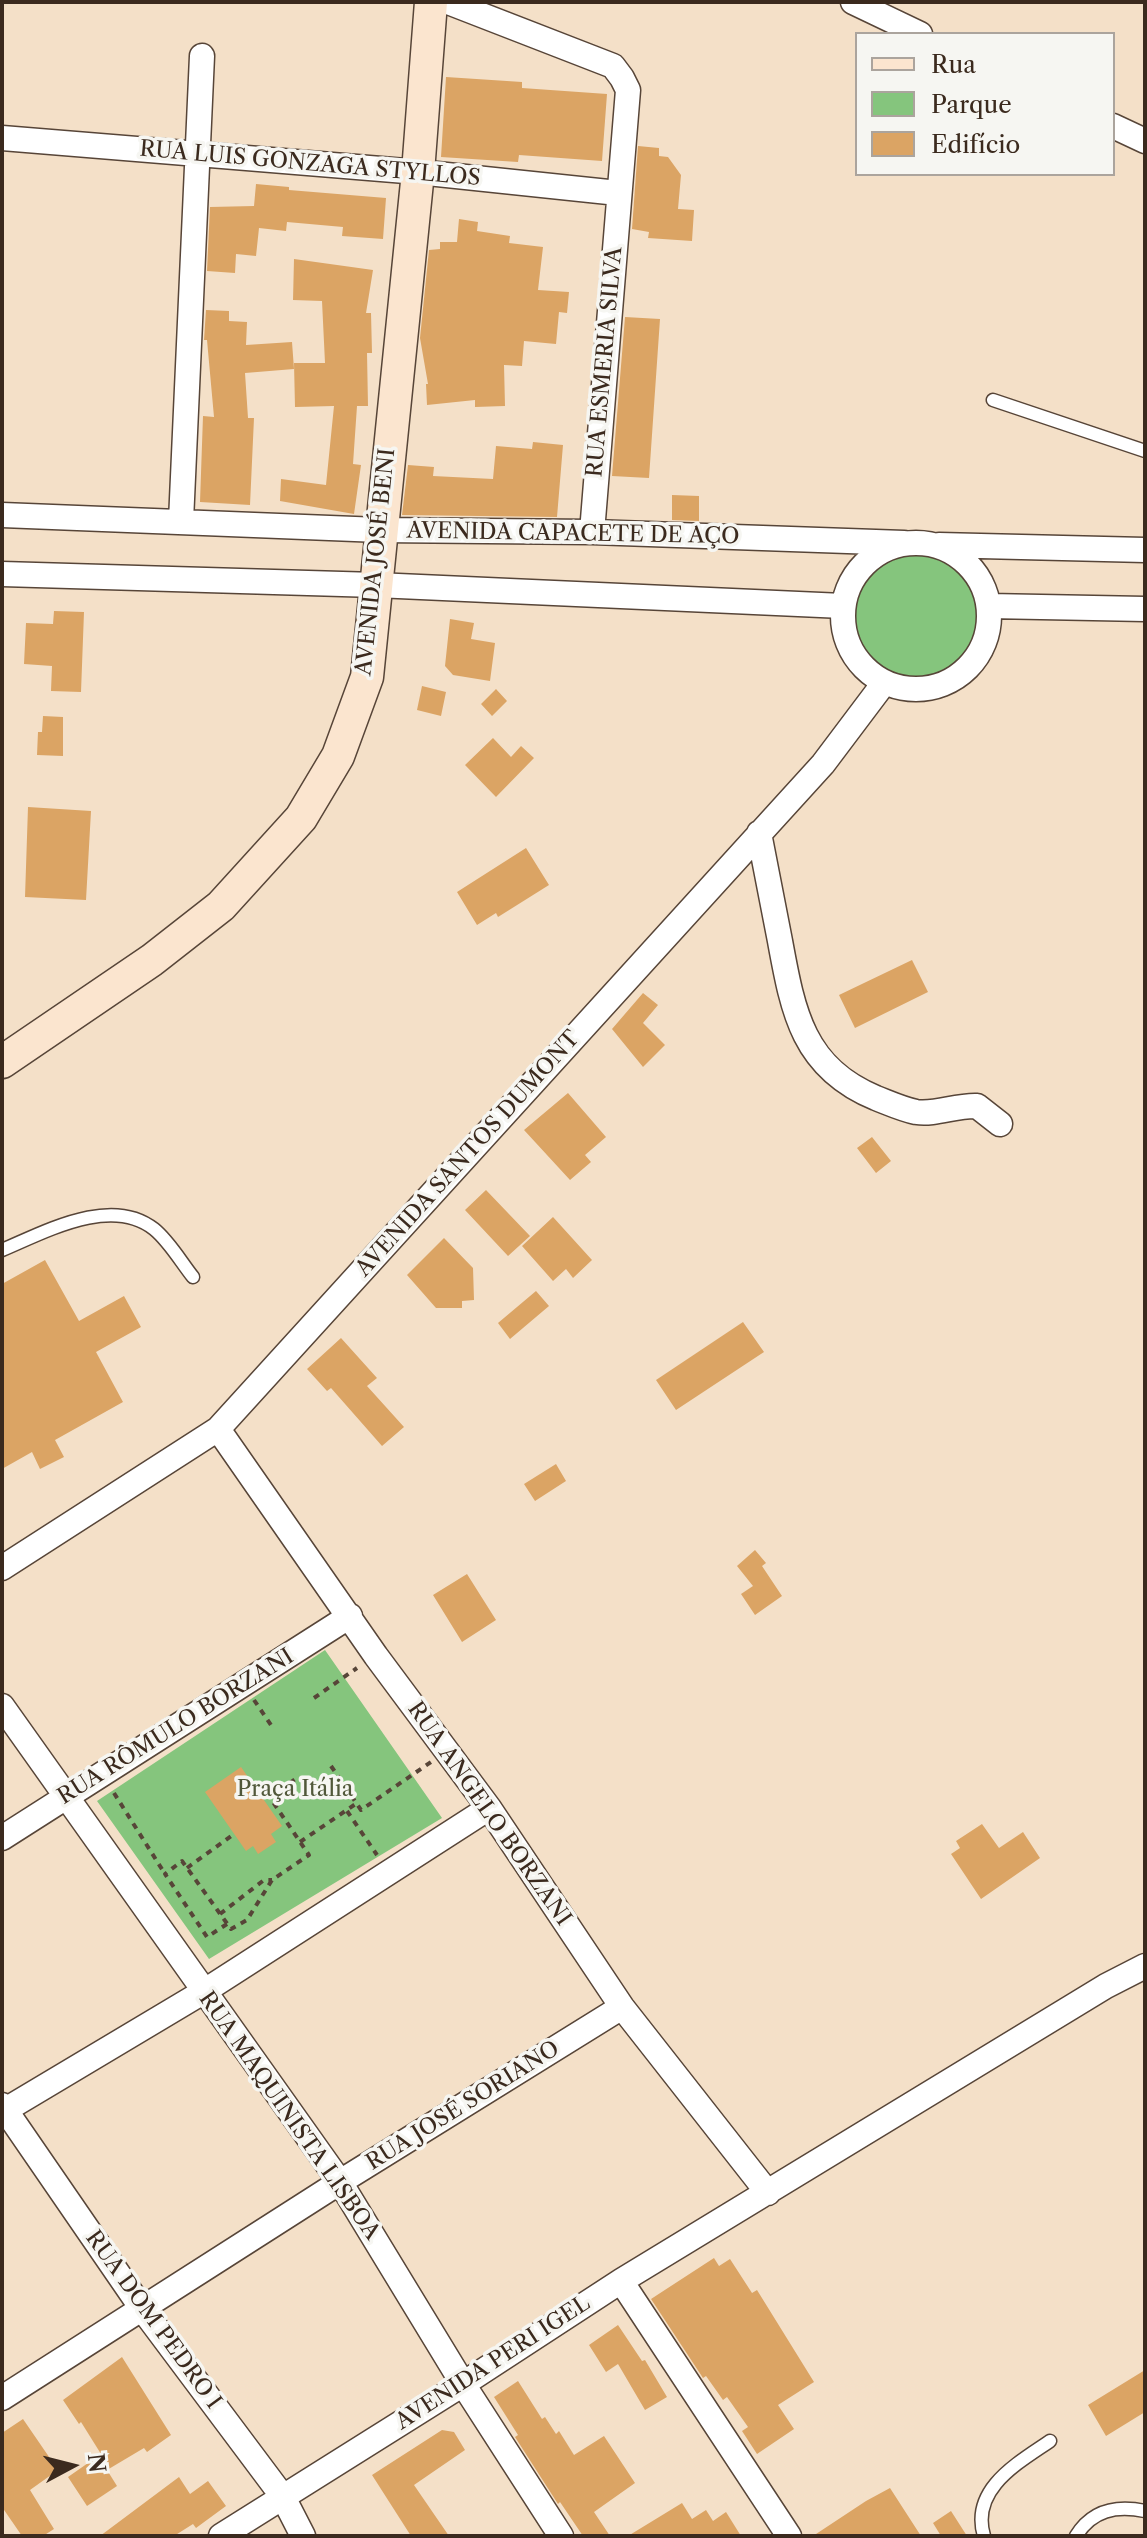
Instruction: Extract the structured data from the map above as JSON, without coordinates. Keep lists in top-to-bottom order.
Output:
{
  "streets": {
    "main road": ["AVENIDA JOSÉ BENI"],
    "street": [
      "RUA LUIS GONZAGA STYLLOS",
      "RUA ESMERIA SILVA",
      "AVENIDA CAPACETE DE AÇO",
      "AVENIDA SANTOS DUMONT",
      "RUA RÔMULO BORZANI",
      "RUA ANGELO BORZANI",
      "RUA JOSÉ SORIANO",
      "RUA MAQUINISTA LISBOA",
      "RUA DOM PEDRO I",
      "AVENIDA PERI IGEL"
    ]
  },
  "crossings": [
    ["RUA LUIS GONZAGA STYLLOS", "RUA ESMERIA SILVA"],
    ["RUA LUIS GONZAGA STYLLOS", "AVENIDA JOSÉ BENI"],
    ["RUA ESMERIA SILVA", "AVENIDA CAPACETE DE AÇO"],
    ["AVENIDA CAPACETE DE AÇO", "AVENIDA JOSÉ BENI"],
    ["AVENIDA CAPACETE DE AÇO", "AVENIDA SANTOS DUMONT"],
    ["AVENIDA SANTOS DUMONT", "RUA ANGELO BORZANI"],
    ["RUA RÔMULO BORZANI", "RUA ANGELO BORZANI"],
    ["RUA RÔMULO BORZANI", "RUA MAQUINISTA LISBOA"],
    ["RUA ANGELO BORZANI", "RUA JOSÉ SORIANO"],
    ["RUA ANGELO BORZANI", "AVENIDA PERI IGEL"],
    ["RUA JOSÉ SORIANO", "RUA MAQUINISTA LISBOA"],
    ["RUA JOSÉ SORIANO", "RUA DOM PEDRO I"],
    ["RUA MAQUINISTA LISBOA", "AVENIDA PERI IGEL"],
    ["RUA DOM PEDRO I", "AVENIDA PERI IGEL"]
  ],
  "parks": ["Praça Itália"],
  "legend": ["Rua", "Parque", "Edifício"],
  "north": "right"
}
